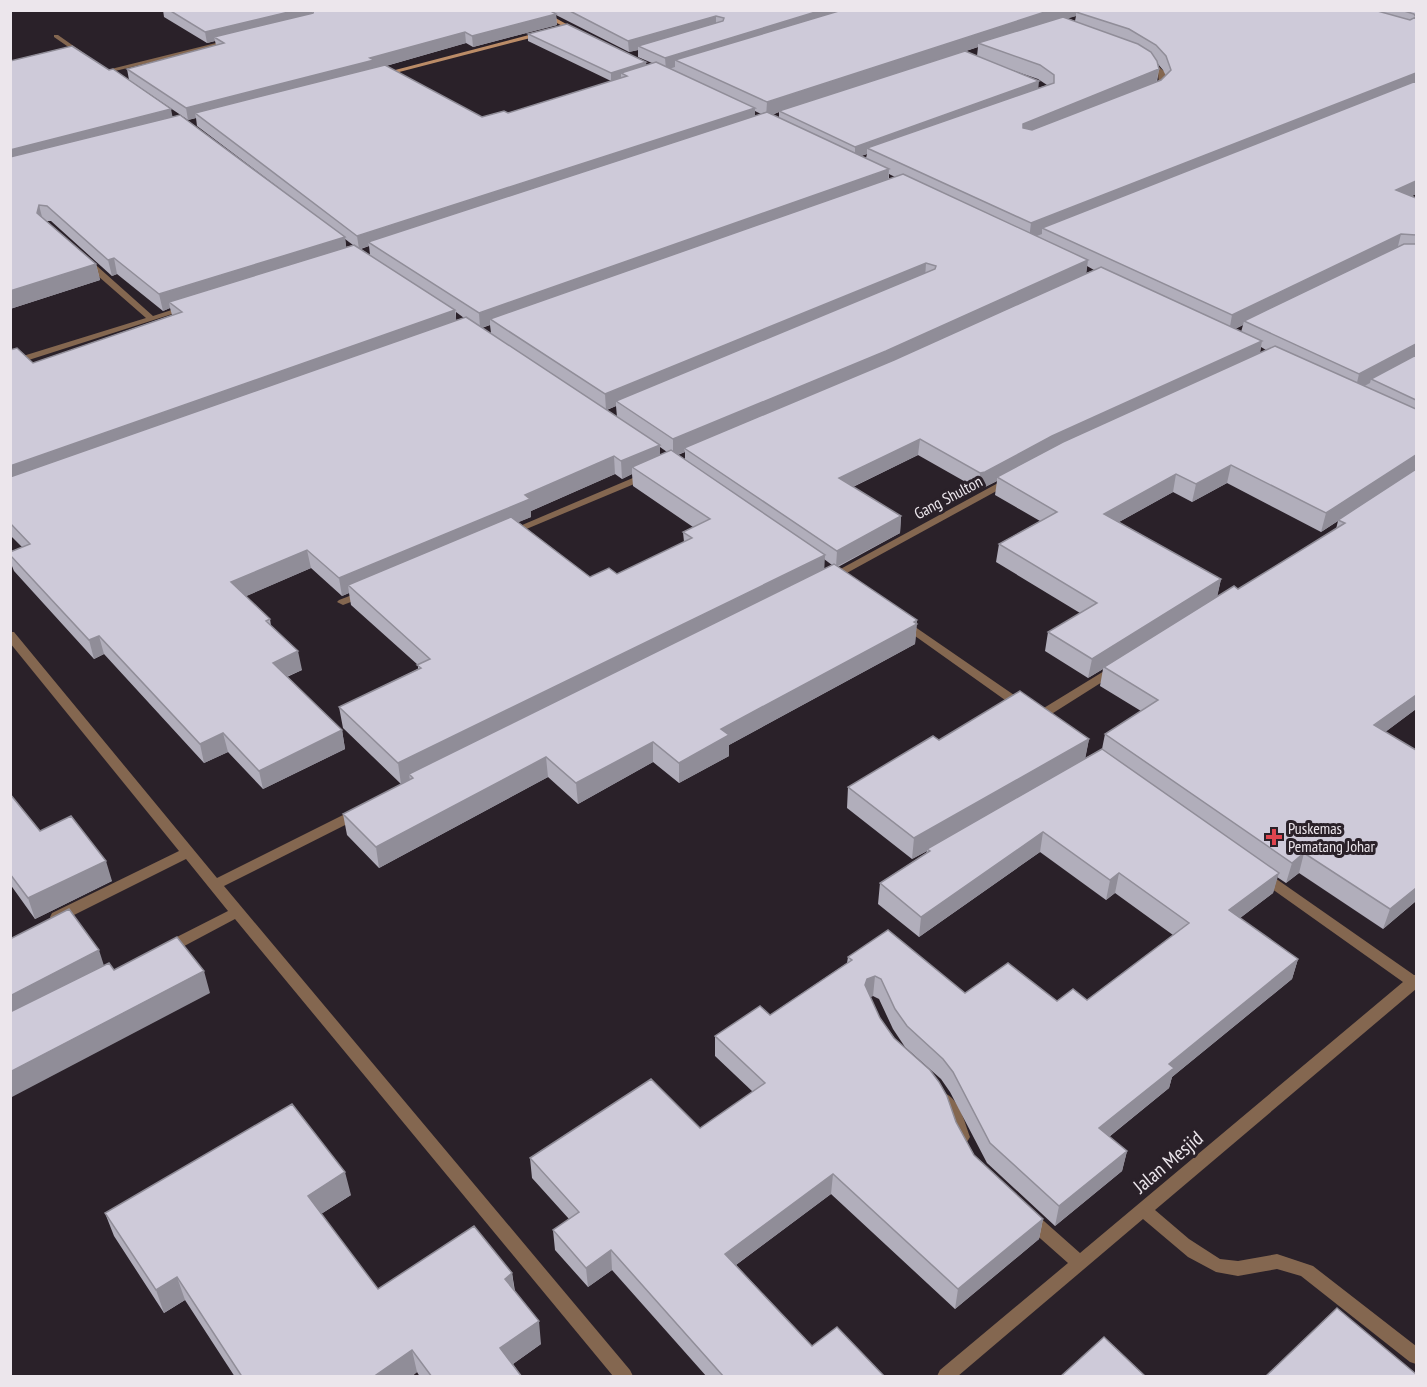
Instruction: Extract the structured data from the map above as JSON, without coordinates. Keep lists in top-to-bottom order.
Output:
{
  "streets": {
    "street": ["Gang Shulton", "Jalan Mesjid"]
  },
  "places": {
    "health": ["Puskemas Pematang Johar"]
  }
}
